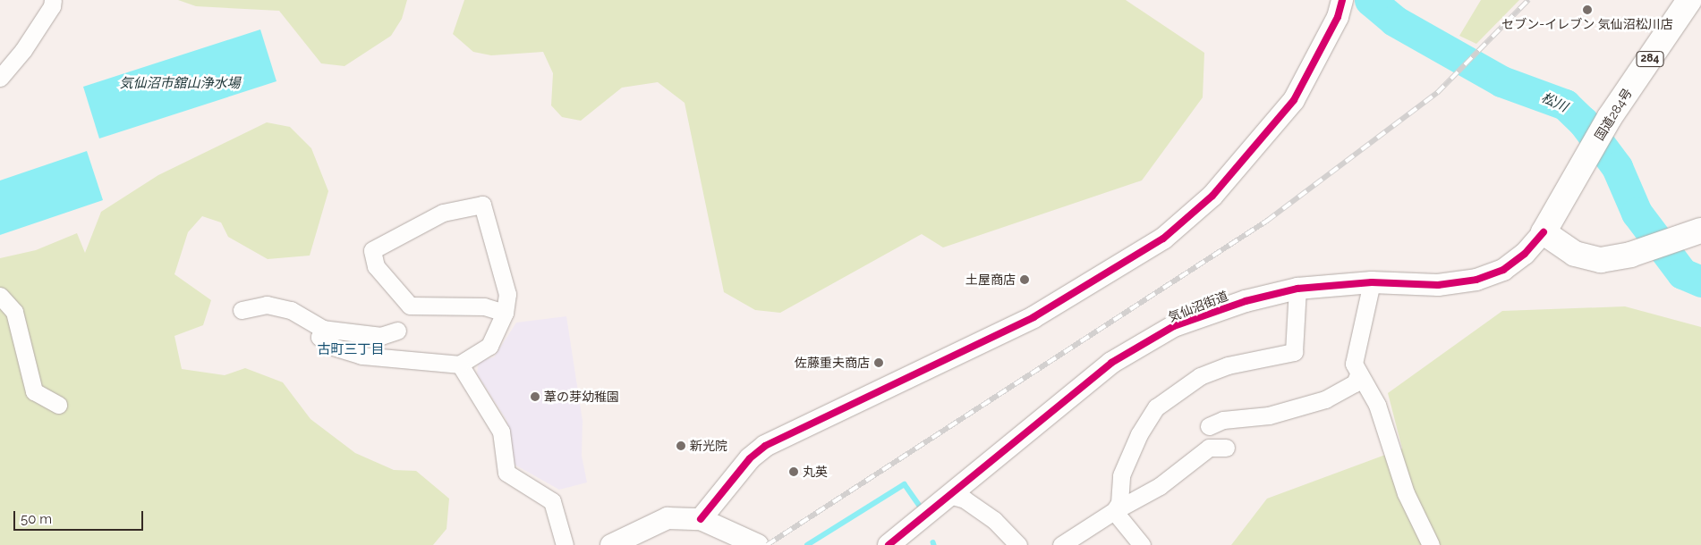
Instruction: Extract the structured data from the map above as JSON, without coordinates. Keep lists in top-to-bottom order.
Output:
{
  "streets": {
    "highway": ["284", "国道284号"],
    "street": ["気仙沼街道"]
  },
  "crossings": [
    ["国道284号", "気仙沼街道"]
  ],
  "districts": ["古町三丁目"],
  "water": ["気仙沼市舘山浄水場", "松川"],
  "places": [
    "セブン-イレブン 気仙沼松川店",
    "土屋商店",
    "佐藤重夫商店",
    "葦の芽幼稚園",
    "新光院",
    "丸英"
  ],
  "scale_bar": "50 m"
}
